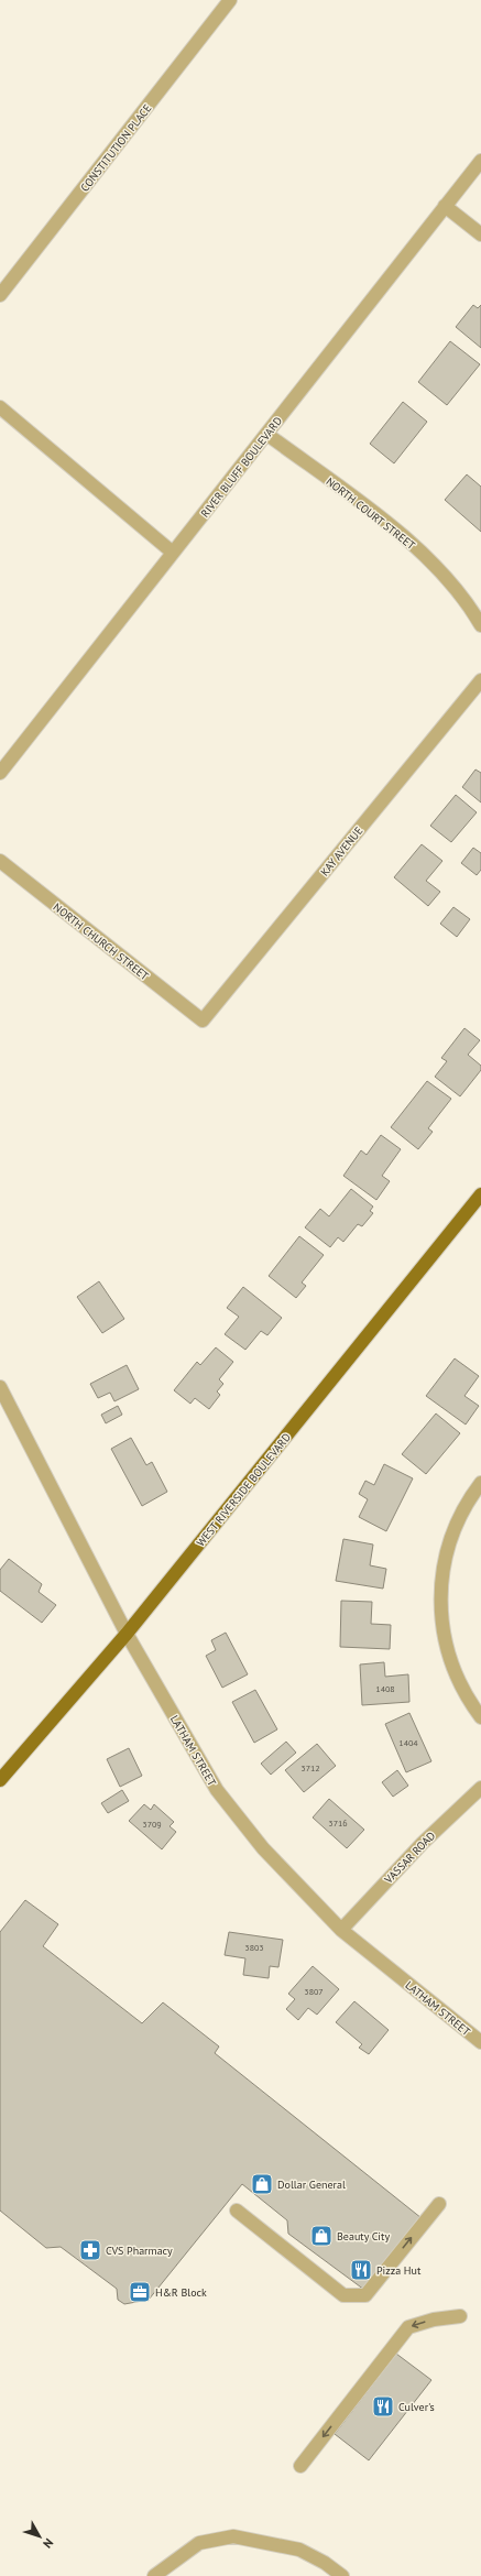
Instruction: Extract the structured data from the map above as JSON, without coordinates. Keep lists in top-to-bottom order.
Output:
{
  "streets": {
    "main road": ["WEST RIVERSIDE BOULEVARD"],
    "street": [
      "CONSTITUTION PLACE",
      "RIVER BLUFF BOULEVARD",
      "NORTH COURT STREET",
      "KAY AVENUE",
      "NORTH CHURCH STREET",
      "LATHAM STREET",
      "VASSAR ROAD"
    ]
  },
  "crossings": [
    ["RIVER BLUFF BOULEVARD", "NORTH COURT STREET"],
    ["KAY AVENUE", "NORTH CHURCH STREET"],
    ["WEST RIVERSIDE BOULEVARD", "LATHAM STREET"],
    ["LATHAM STREET", "VASSAR ROAD"]
  ],
  "places": {
    "shop": ["Dollar General", "Beauty City"],
    "pharmacy": ["CVS Pharmacy"],
    "restaurant": ["Pizza Hut", "Culver's"],
    "office": ["H&R Block"]
  },
  "house_numbers": [
    "1408",
    "1404",
    "3712",
    "3716",
    "3709",
    "3803",
    "3807"
  ],
  "north": "bottom right"
}
